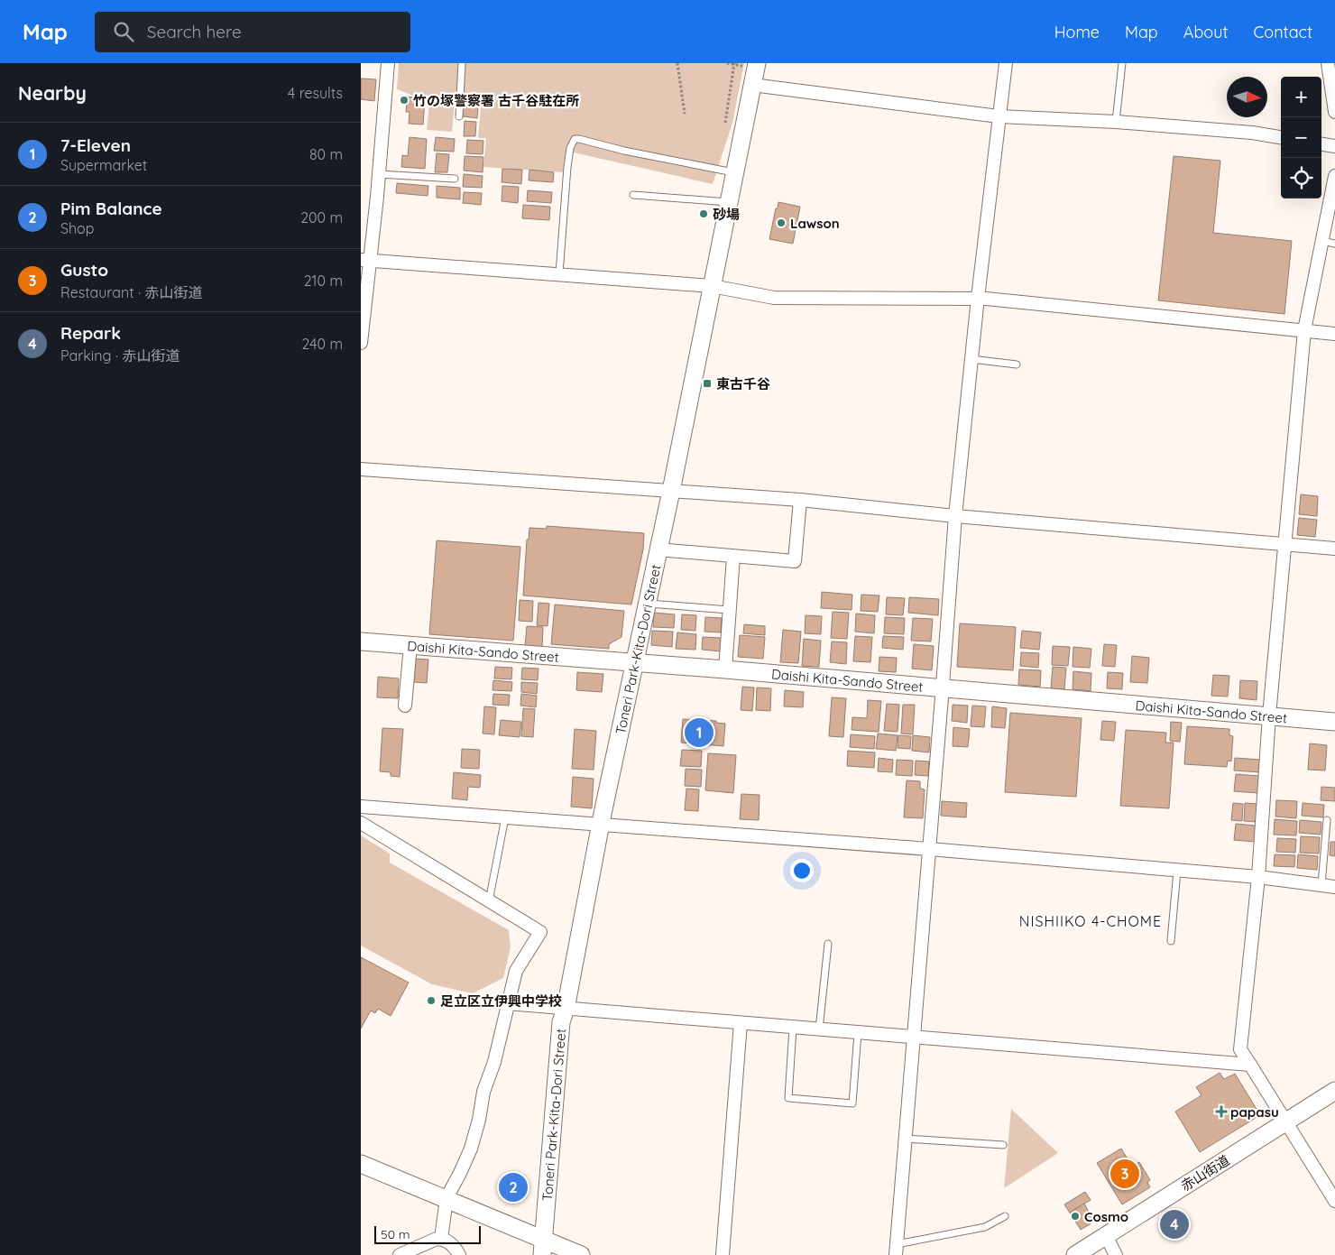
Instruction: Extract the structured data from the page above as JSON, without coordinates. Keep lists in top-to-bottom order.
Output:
{
  "streets": {
    "street": ["Toneri Park-Kita-Dori Street", "Daishi Kita-Sando Street", "赤山街道"]
  },
  "crossings": [
    ["Toneri Park-Kita-Dori Street", "Daishi Kita-Sando Street"]
  ],
  "districts": ["NISHIIKO 4-CHOME"],
  "places": {
    "other": [
      "竹の塚警察署 古千谷駐在所",
      "砂場",
      "Lawson",
      "足立区立伊興中学校",
      "Cosmo"
    ],
    "transit": ["東古千谷"],
    "health": ["papasu"]
  },
  "scale_bar": "50 m",
  "north": "right",
  "page": {
    "header": "Map",
    "search": "Search here",
    "nav": [
      "Home",
      "Map",
      "About",
      "Contact"
    ],
    "heading": ["Nearby", "4 results"],
    "map_buttons": ["+", "−"],
    "list": [
      {
        "mark": "1",
        "name": "7-Eleven",
        "note": "Supermarket",
        "value": "80 m"
      },
      {
        "mark": "2",
        "name": "Pim Balance",
        "note": "Shop",
        "value": "200 m"
      },
      {
        "mark": "3",
        "name": "Gusto",
        "note": "Restaurant · 赤山街道",
        "value": "210 m"
      },
      {
        "mark": "4",
        "name": "Repark",
        "note": "Parking · 赤山街道",
        "value": "240 m"
      }
    ],
    "pins": [
      "1",
      "3",
      "2",
      "4"
    ],
    "scale": "50 m"
  }
}
